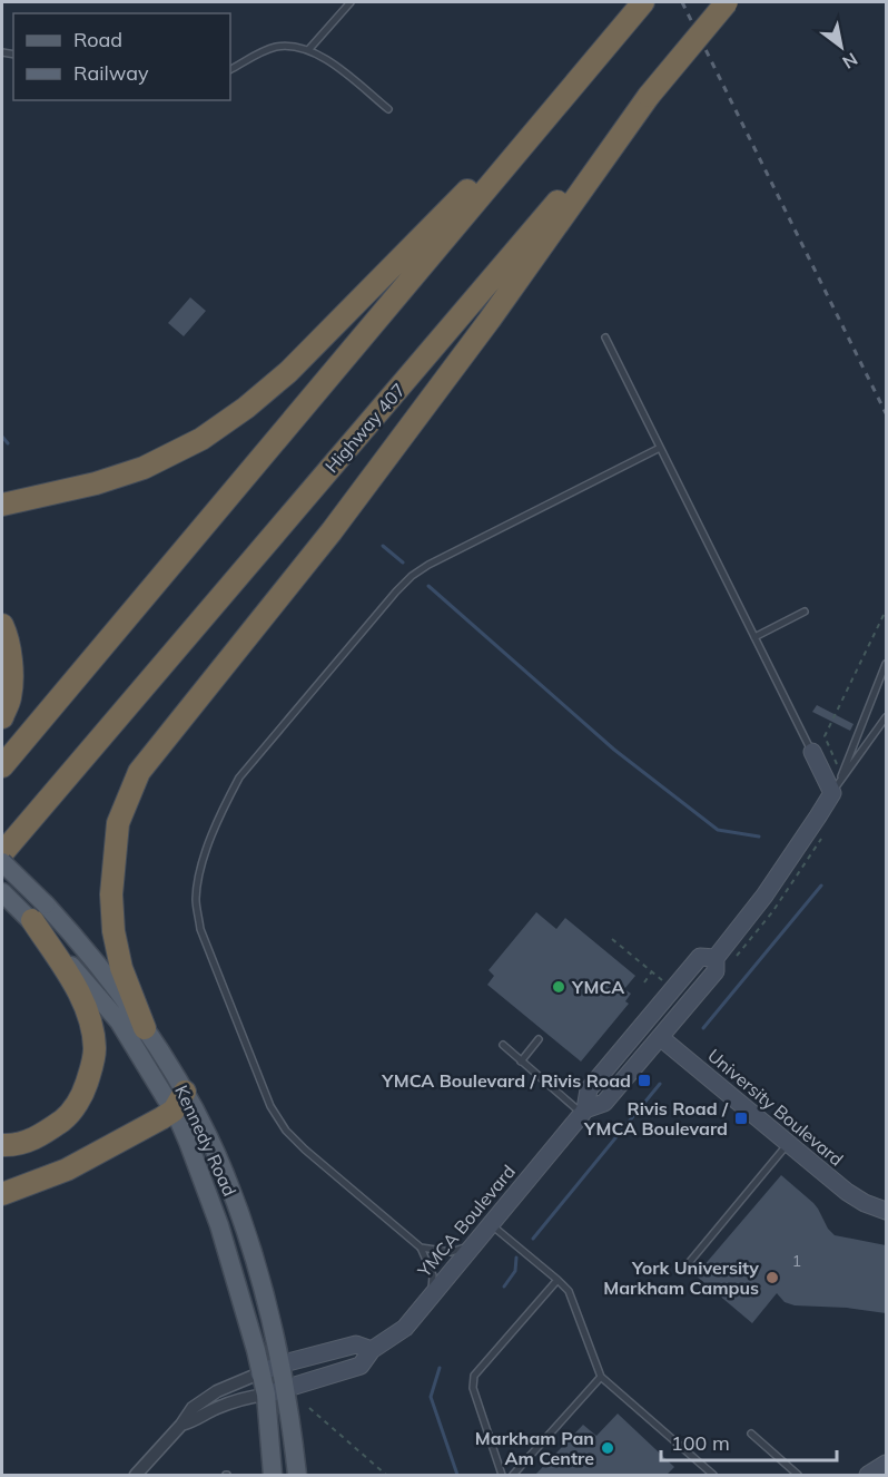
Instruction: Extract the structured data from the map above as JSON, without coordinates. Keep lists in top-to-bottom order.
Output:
{
  "streets": {
    "highway": ["Highway 407"],
    "main road": ["University Boulevard", "Kennedy Road", "YMCA Boulevard"]
  },
  "crossings": [
    ["University Boulevard", "YMCA Boulevard"],
    ["Kennedy Road", "YMCA Boulevard"]
  ],
  "places": {
    "other": ["YMCA", "York University Markham Campus", "Markham Pan Am Centre"],
    "transit": ["YMCA Boulevard / Rivis Road", "Rivis Road / YMCA Boulevard"]
  },
  "house_numbers": ["1"],
  "legend": ["Road", "Railway"],
  "scale_bar": "100 m",
  "north": "bottom right"
}
